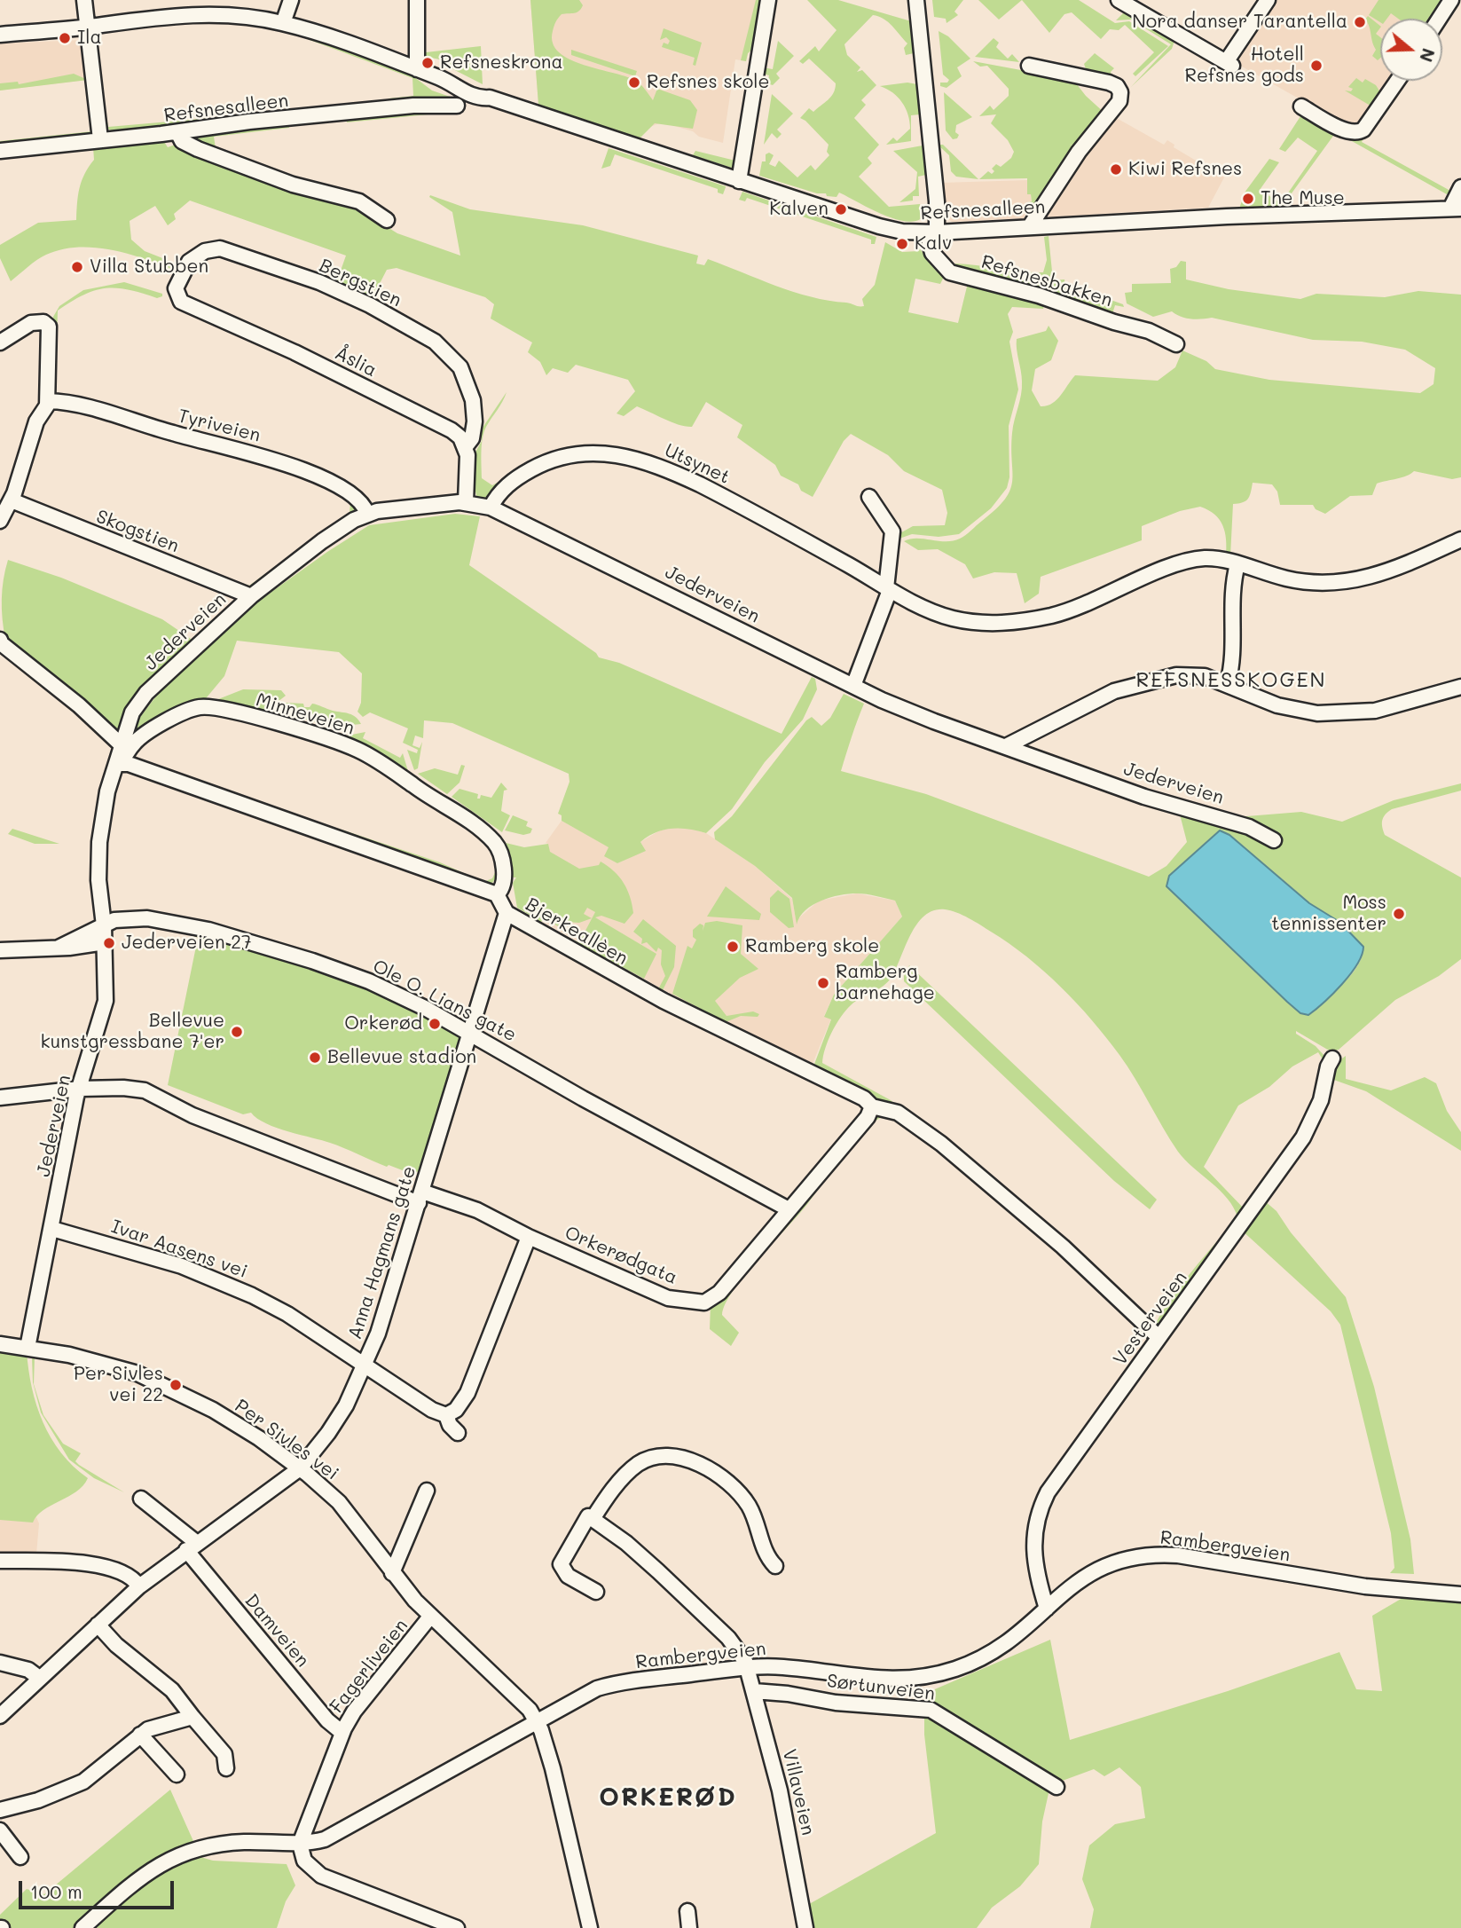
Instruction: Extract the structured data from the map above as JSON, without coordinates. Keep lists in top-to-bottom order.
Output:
{
  "streets": {
    "street": [
      "Refsnesalleen",
      "Refsnesbakken",
      "Bergstien",
      "Åslia",
      "Tyriveien",
      "Utsynet",
      "Skogstien",
      "Jederveien",
      "Minneveien",
      "Bjerkeallèen",
      "Ole O. Lians gate",
      "Ivar Aasens vei",
      "Anna Hagmans gate",
      "Orkerødgata",
      "Vesterveien",
      "Per Sivles vei",
      "Rambergveien",
      "Damveien",
      "Fagerliveien",
      "Sørtunveien",
      "Villaveien"
    ]
  },
  "crossings": [
    ["Refsnesalleen", "Refsnesbakken"],
    ["Bergstien", "Åslia"],
    ["Tyriveien", "Jederveien"],
    ["Utsynet", "Jederveien"],
    ["Skogstien", "Jederveien"],
    ["Jederveien", "Minneveien"],
    ["Jederveien", "Ole O. Lians gate"],
    ["Jederveien", "Ivar Aasens vei"],
    ["Jederveien", "Orkerødgata"],
    ["Jederveien", "Per Sivles vei"],
    ["Minneveien", "Bjerkeallèen"],
    ["Bjerkeallèen", "Anna Hagmans gate"],
    ["Bjerkeallèen", "Orkerødgata"],
    ["Bjerkeallèen", "Vesterveien"],
    ["Ole O. Lians gate", "Anna Hagmans gate"],
    ["Ole O. Lians gate", "Orkerødgata"],
    ["Ivar Aasens vei", "Anna Hagmans gate"],
    ["Anna Hagmans gate", "Orkerødgata"],
    ["Anna Hagmans gate", "Per Sivles vei"],
    ["Anna Hagmans gate", "Damveien"],
    ["Vesterveien", "Rambergveien"],
    ["Per Sivles vei", "Rambergveien"],
    ["Per Sivles vei", "Fagerliveien"],
    ["Rambergveien", "Fagerliveien"],
    ["Rambergveien", "Villaveien"],
    ["Damveien", "Fagerliveien"],
    ["Sørtunveien", "Villaveien"]
  ],
  "districts": ["REFSNESSKOGEN", "ORKERØD"],
  "places": [
    "Nora danser Tarantella",
    "Ila",
    "Refsneskrona",
    "Hotell Refsnes gods",
    "Refsnes skole",
    "Kiwi Refsnes",
    "The Muse",
    "Kalven",
    "Kalv",
    "Villa Stubben",
    "Moss tennissenter",
    "Jederveien 27",
    "Ramberg skole",
    "Ramberg barnehage",
    "Orkerød",
    "Bellevue kunstgressbane 7'er",
    "Bellevue stadion",
    "Per Sivles vei 22"
  ],
  "scale_bar": "100 m",
  "north": "right"
}
